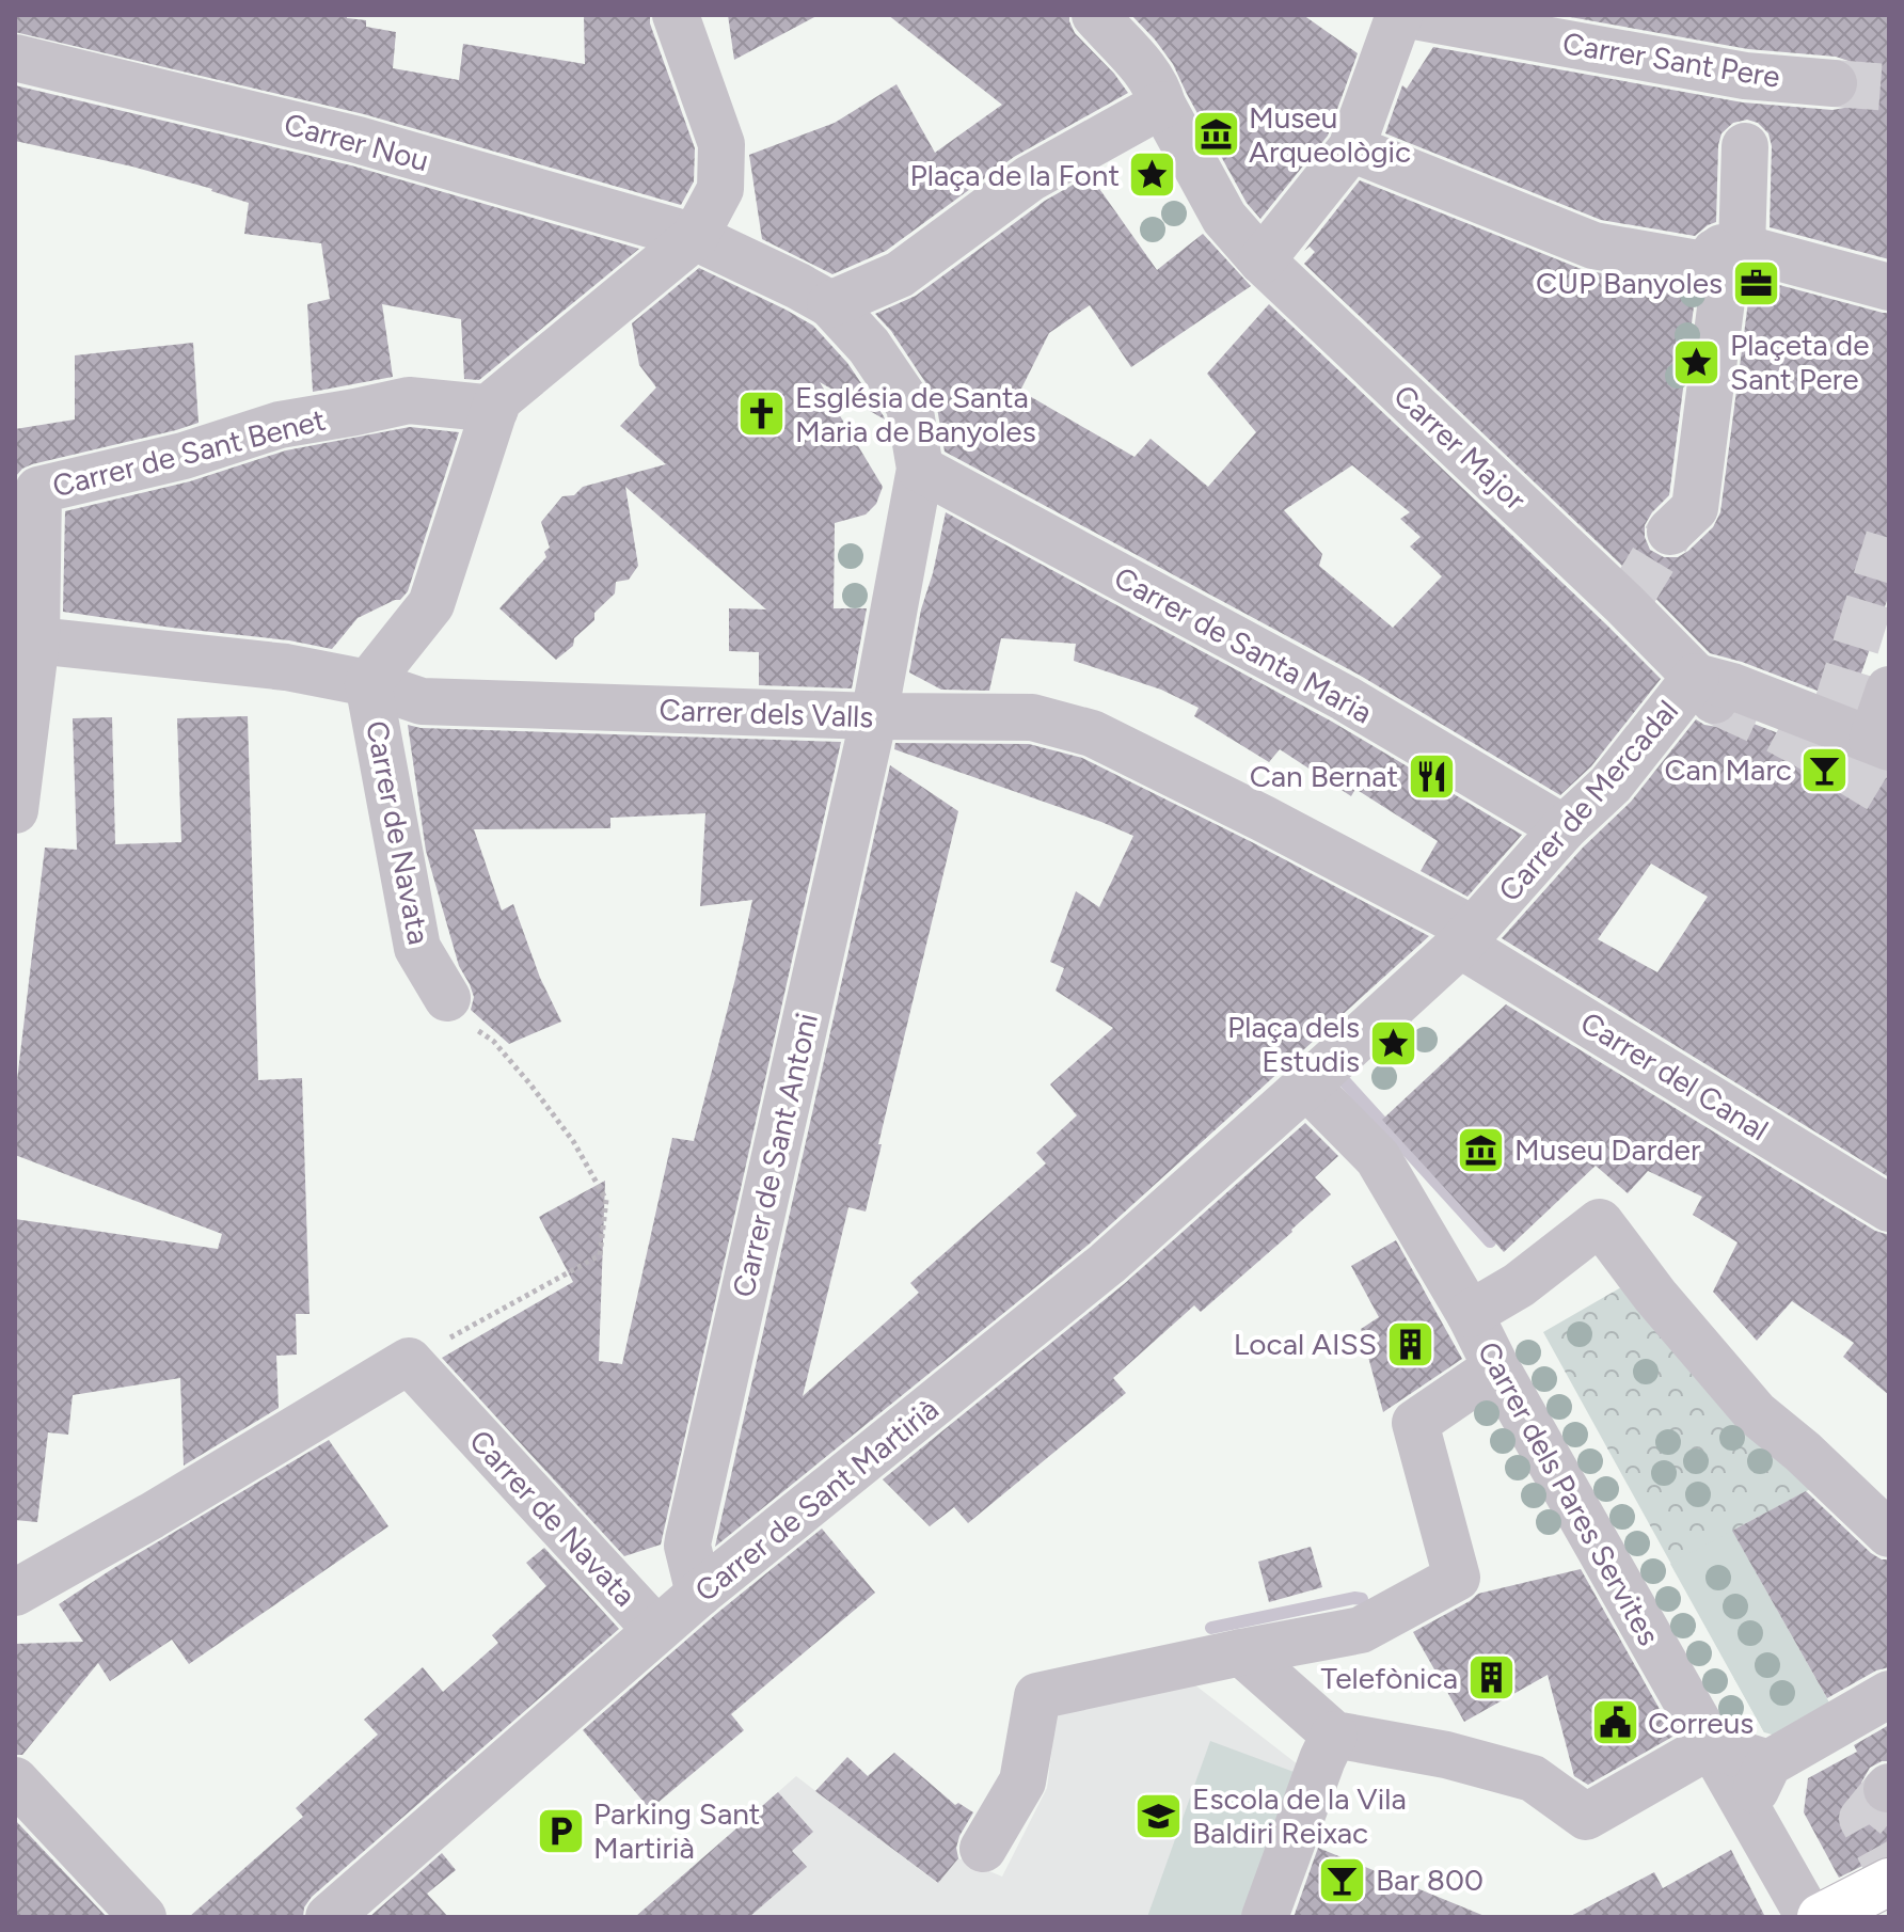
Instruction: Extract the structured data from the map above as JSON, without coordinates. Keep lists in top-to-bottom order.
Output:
{
  "streets": {
    "street": [
      "Carrer Sant Pere",
      "Carrer Nou",
      "Carrer Major",
      "Carrer de Sant Benet",
      "Carrer de Santa Maria",
      "Carrer dels Valls",
      "Carrer de Mercadal",
      "Carrer de Navata",
      "Carrer del Canal",
      "Carrer de Sant Antoni",
      "Carrer dels Pares Servites",
      "Carrer de Sant Martirià"
    ]
  },
  "crossings": [
    ["Carrer Nou", "Carrer de Santa Maria"],
    ["Carrer Nou", "Carrer de Sant Antoni"],
    ["Carrer Major", "Carrer de Mercadal"],
    ["Carrer de Sant Benet", "Carrer dels Valls"],
    ["Carrer de Sant Benet", "Carrer de Navata"],
    ["Carrer de Santa Maria", "Carrer de Mercadal"],
    ["Carrer de Santa Maria", "Carrer de Sant Antoni"],
    ["Carrer dels Valls", "Carrer de Mercadal"],
    ["Carrer dels Valls", "Carrer de Navata"],
    ["Carrer dels Valls", "Carrer del Canal"],
    ["Carrer dels Valls", "Carrer de Sant Antoni"],
    ["Carrer de Mercadal", "Carrer del Canal"],
    ["Carrer de Navata", "Carrer de Sant Martirià"],
    ["Carrer de Sant Antoni", "Carrer de Sant Martirià"],
    ["Carrer dels Pares Servites", "Carrer de Sant Martirià"]
  ],
  "places": {
    "museum": ["Museu Arqueològic", "Museu Darder"],
    "place": ["Plaça de la Font", "Plaçeta de Sant Pere", "Plaça dels Estudis"],
    "office": ["CUP Banyoles"],
    "church": ["Església de Santa Maria de Banyoles"],
    "bar": ["Can Marc", "Bar 800"],
    "restaurant": ["Can Bernat"],
    "building": ["Local AISS", "Telefònica"],
    "public building": ["Correus"],
    "school or university": ["Escola de la Vila Baldiri Reixac"],
    "parking": ["Parking Sant Martirià"]
  }
}
